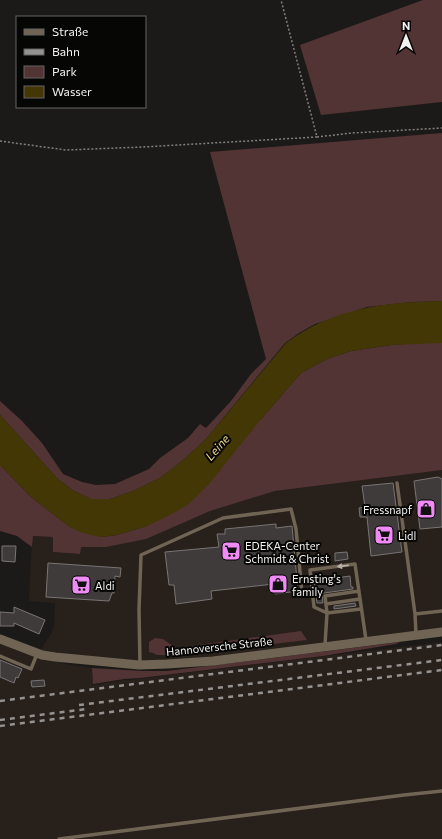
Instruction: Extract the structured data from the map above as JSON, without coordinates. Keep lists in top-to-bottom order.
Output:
{
  "streets": {
    "street": ["Hannoversche Straße"]
  },
  "water": ["Leine"],
  "places": {
    "shop": ["Fressnapf", "Ernsting's family"],
    "supermarket": ["Lidl", "EDEKA-Center Schmidt & Christ", "Aldi"]
  },
  "legend": [
    "Straße",
    "Bahn",
    "Park",
    "Wasser"
  ],
  "north": "top"
}
